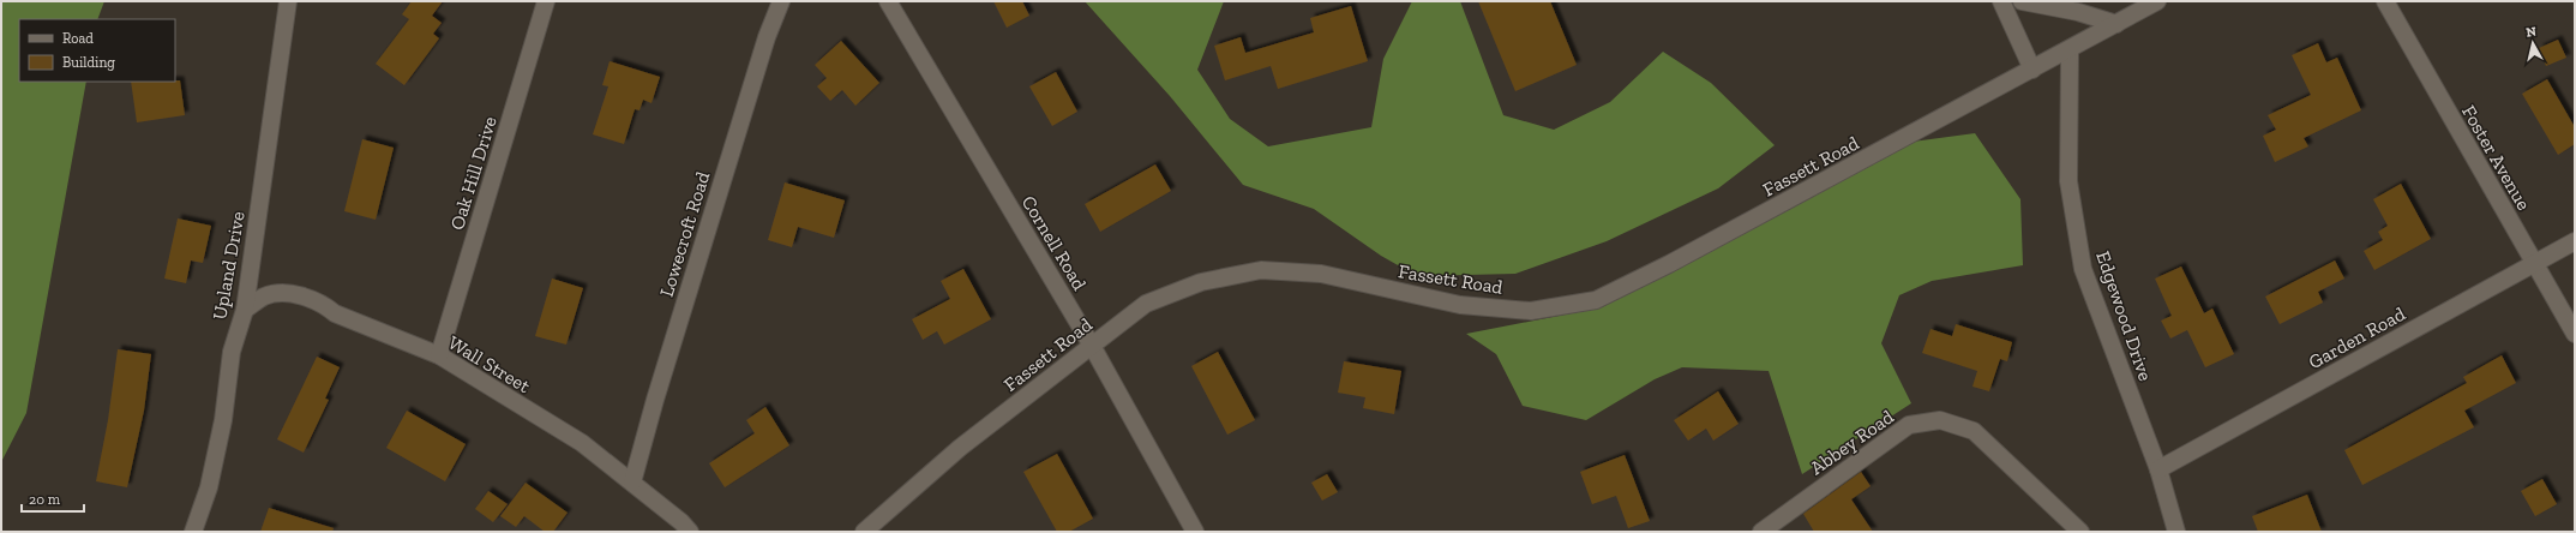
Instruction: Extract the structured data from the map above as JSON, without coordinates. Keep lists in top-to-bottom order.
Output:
{
  "streets": {
    "street": [
      "Foster Avenue",
      "Fassett Road",
      "Oak Hill Drive",
      "Lowecroft Road",
      "Cornell Road",
      "Upland Drive",
      "Edgewood Drive",
      "Garden Road",
      "Wall Street",
      "Abbey Road"
    ]
  },
  "crossings": [
    ["Foster Avenue", "Garden Road"],
    ["Fassett Road", "Cornell Road"],
    ["Fassett Road", "Edgewood Drive"],
    ["Oak Hill Drive", "Wall Street"],
    ["Lowecroft Road", "Wall Street"],
    ["Upland Drive", "Wall Street"],
    ["Edgewood Drive", "Garden Road"]
  ],
  "legend": ["Road", "Building"],
  "scale_bar": "20 m",
  "north": "top"
}
